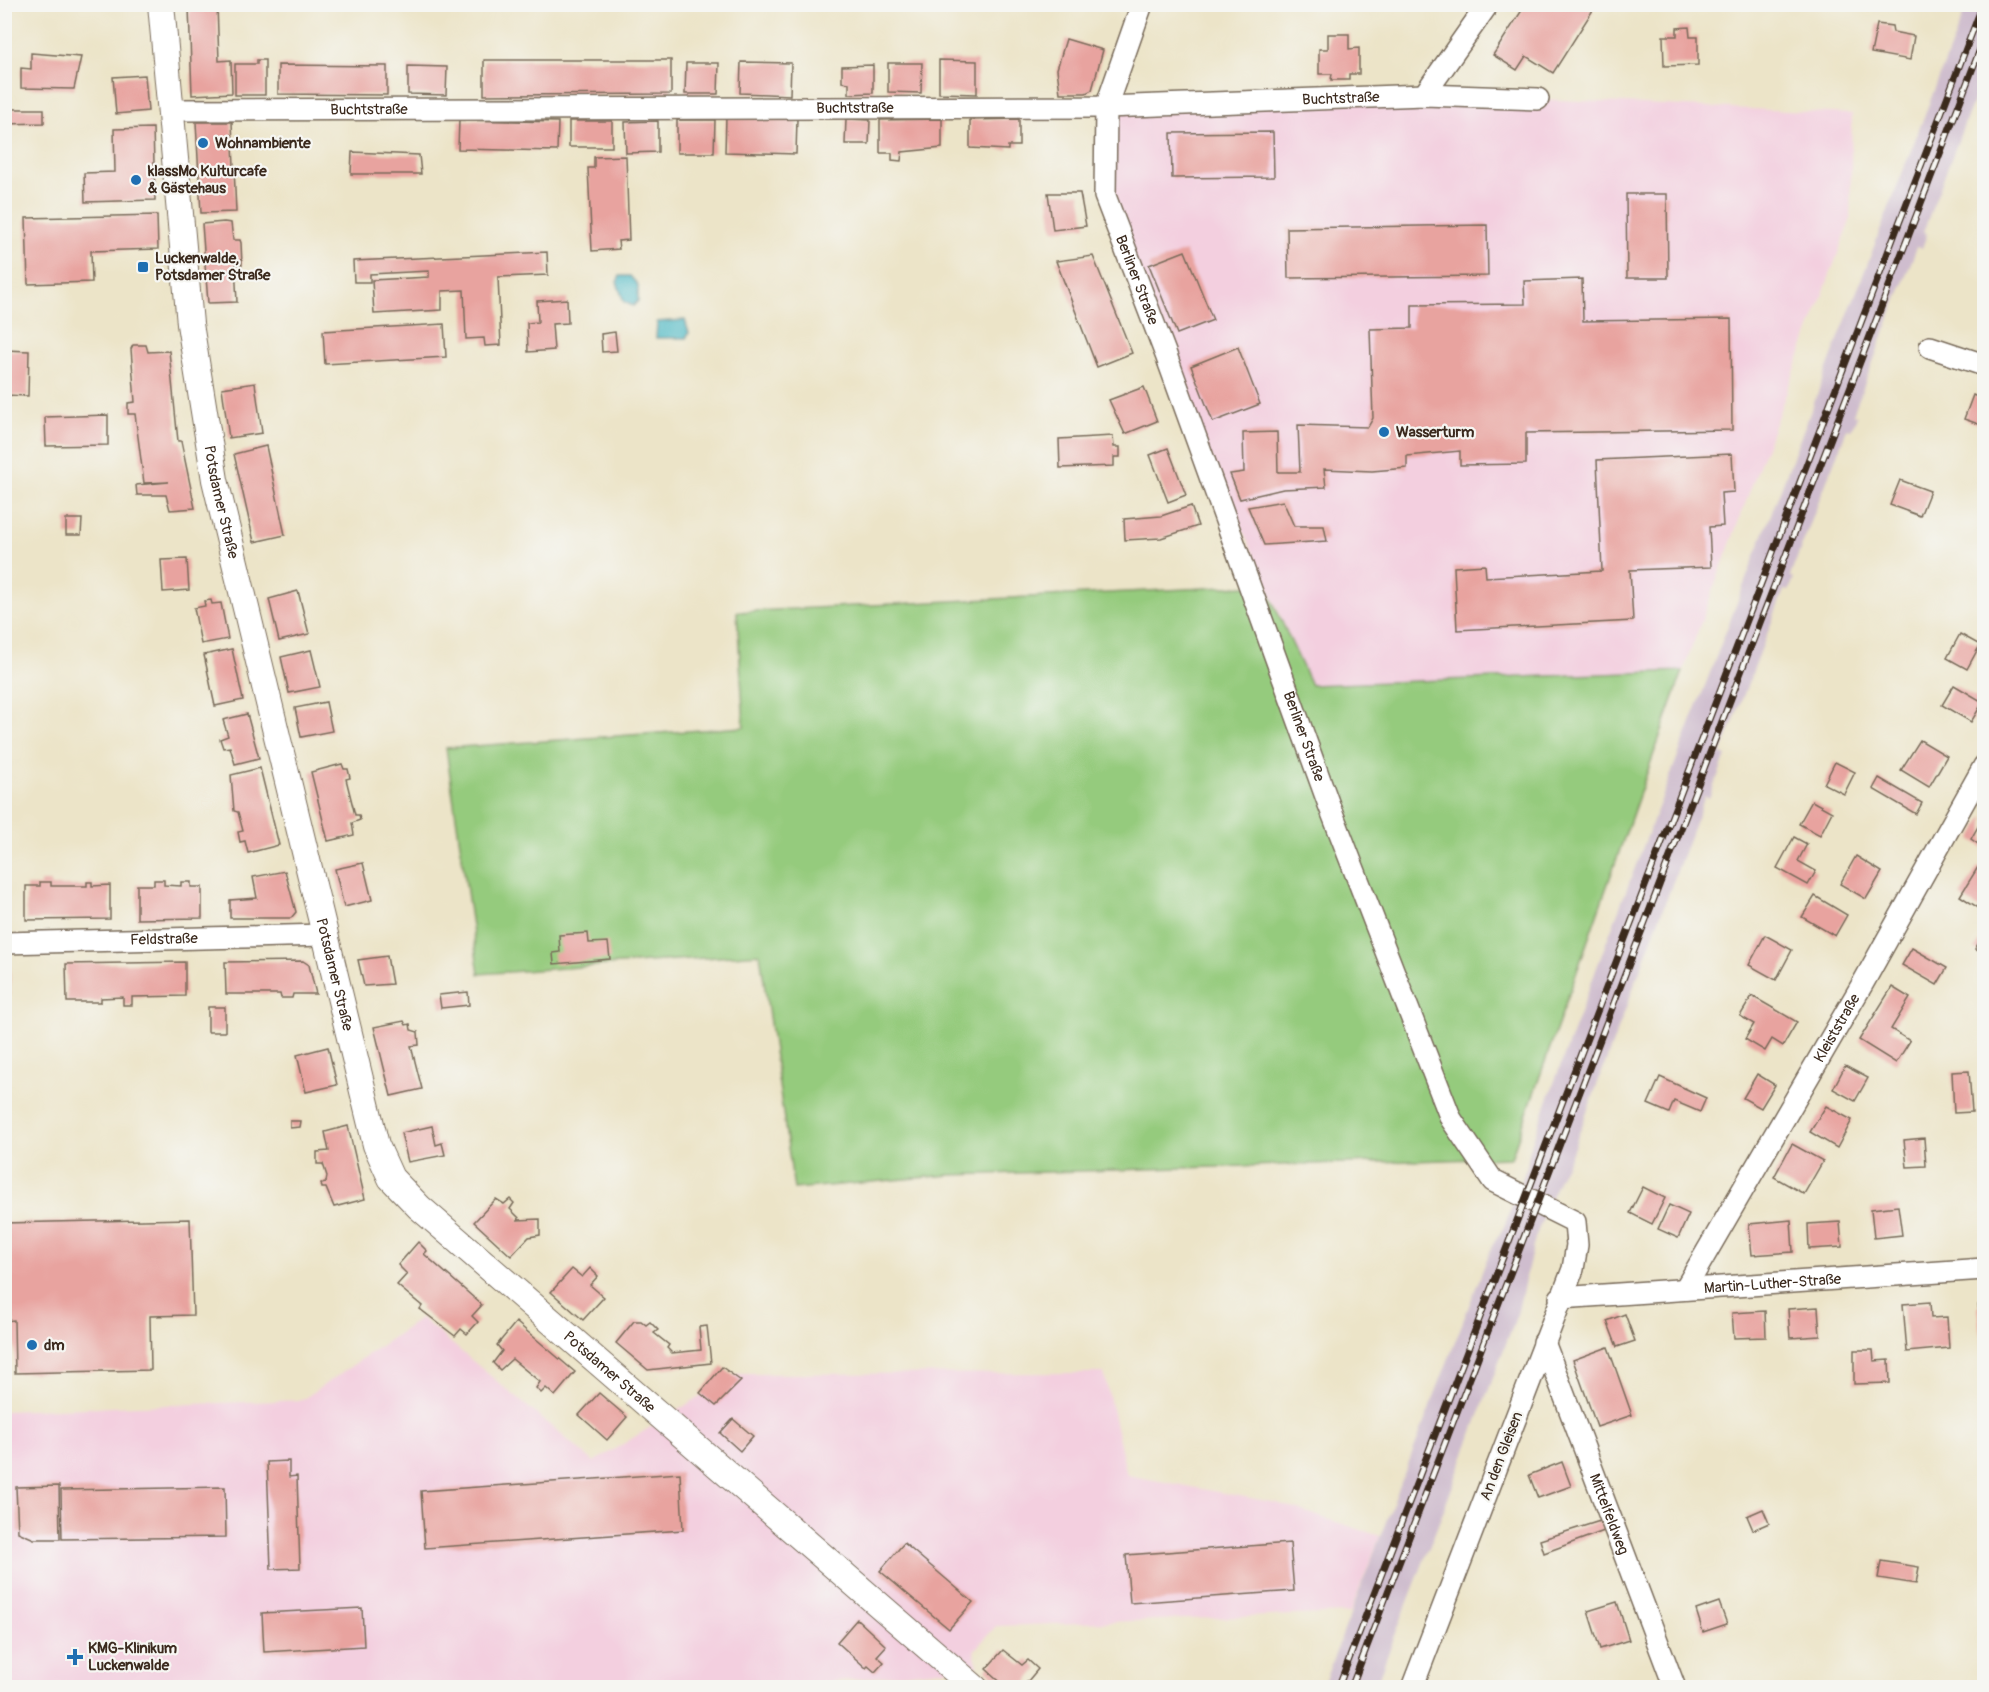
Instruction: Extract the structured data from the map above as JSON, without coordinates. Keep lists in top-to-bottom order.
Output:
{
  "streets": {
    "street": [
      "Buchtstraße",
      "Berliner Straße",
      "Potsdamer Straße",
      "Feldstraße",
      "Kleiststraße",
      "Martin-Luther-Straße",
      "An den Gleisen",
      "Mittelfeldweg"
    ]
  },
  "crossings": [
    ["Buchtstraße", "Berliner Straße"],
    ["Buchtstraße", "Potsdamer Straße"],
    ["Berliner Straße", "An den Gleisen"],
    ["Potsdamer Straße", "Feldstraße"],
    ["Kleiststraße", "Martin-Luther-Straße"],
    ["Martin-Luther-Straße", "An den Gleisen"],
    ["An den Gleisen", "Mittelfeldweg"]
  ],
  "places": {
    "other": [
      "Wohnambiente",
      "klassMo Kulturcafe & Gästehaus",
      "Wasserturm",
      "dm"
    ],
    "transit": ["Luckenwalde, Potsdamer Straße"],
    "health": ["KMG-Klinikum Luckenwalde"]
  }
}
